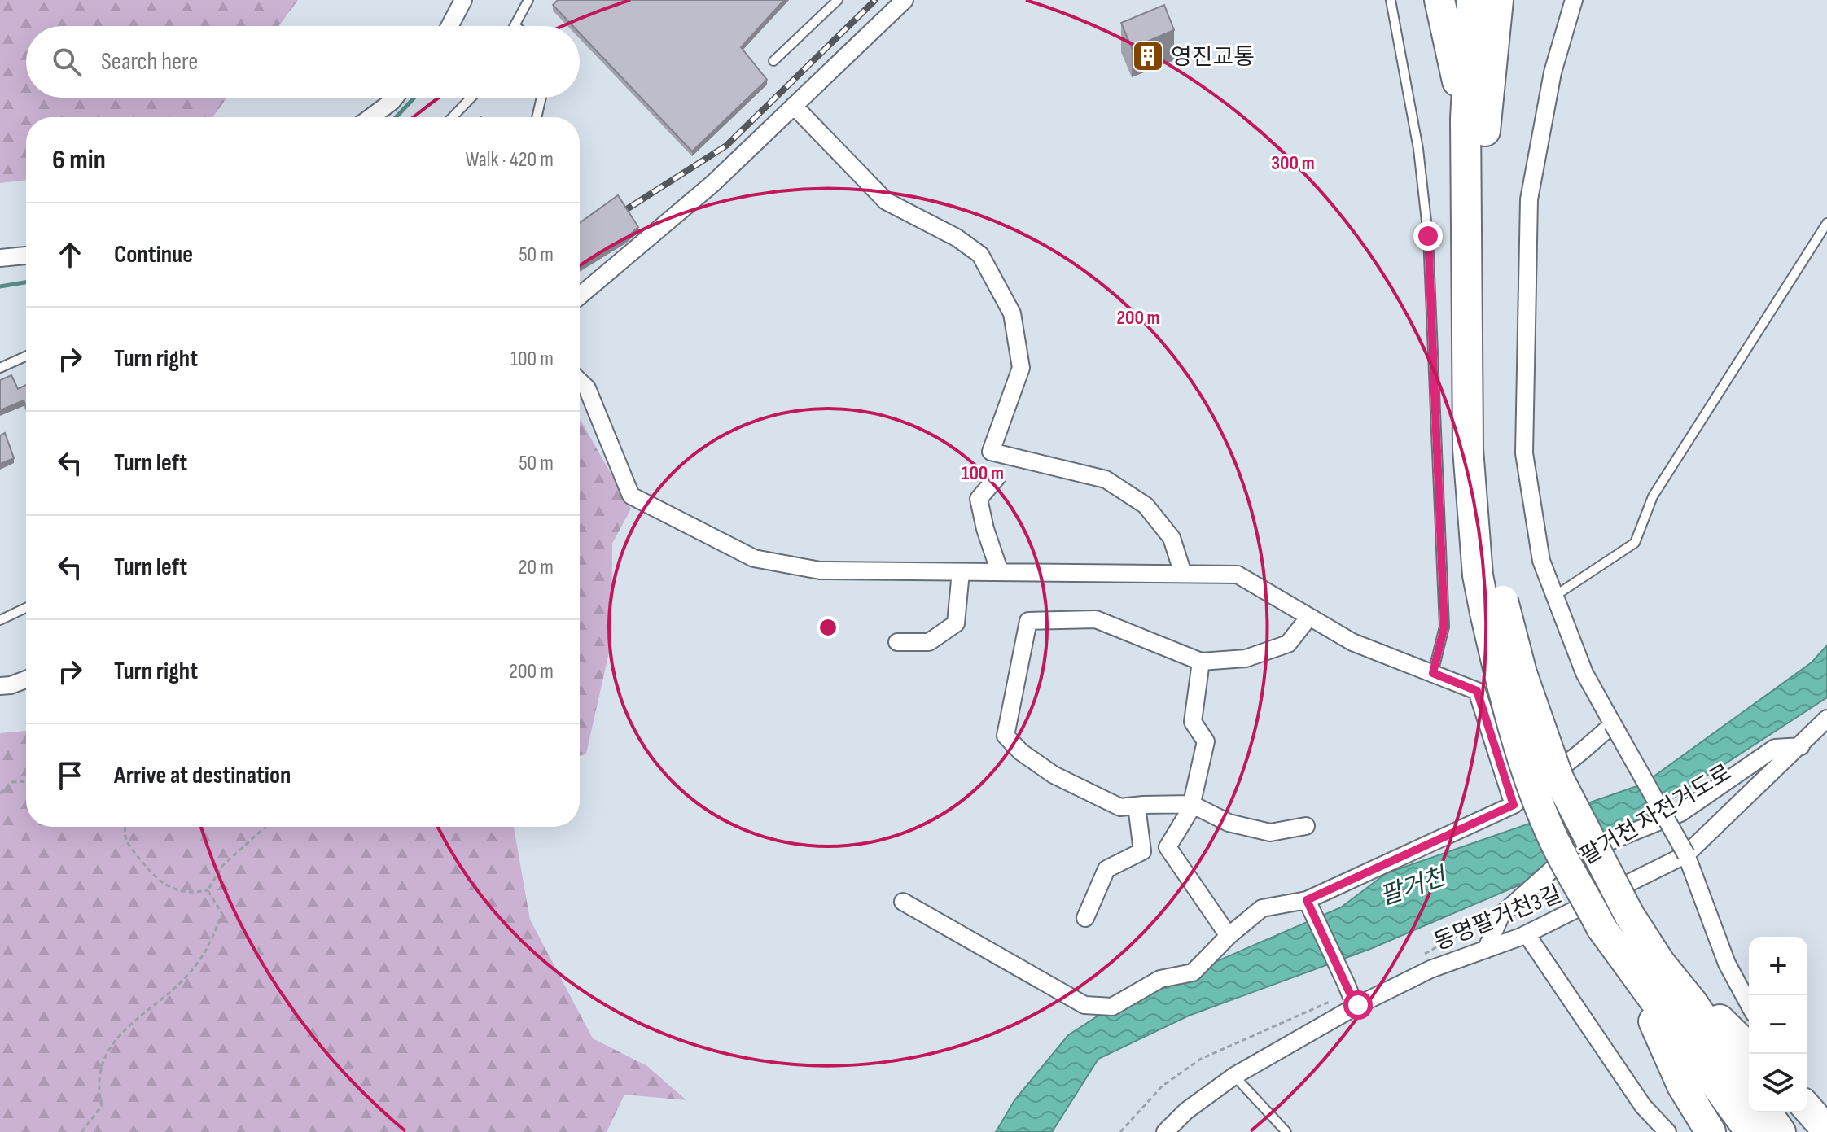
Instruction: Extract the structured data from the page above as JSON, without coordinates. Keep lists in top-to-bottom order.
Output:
{
  "streets": {
    "street": ["동명팔거천3길"]
  },
  "water": ["팔거천"],
  "places": {
    "building": ["영진교통"]
  },
  "page": {
    "search": "Search here",
    "heading": ["6 min", "Walk · 420 m"],
    "list": [
      ["Continue", "50 m"],
      ["Turn right", "100 m"],
      ["Turn left", "50 m"],
      ["Turn left", "20 m"],
      ["Turn right", "200 m"],
      "Arrive at destination"
    ],
    "map_buttons": ["+", "−"]
  },
  "rings": ["300 m", "200 m", "100 m"]
}
